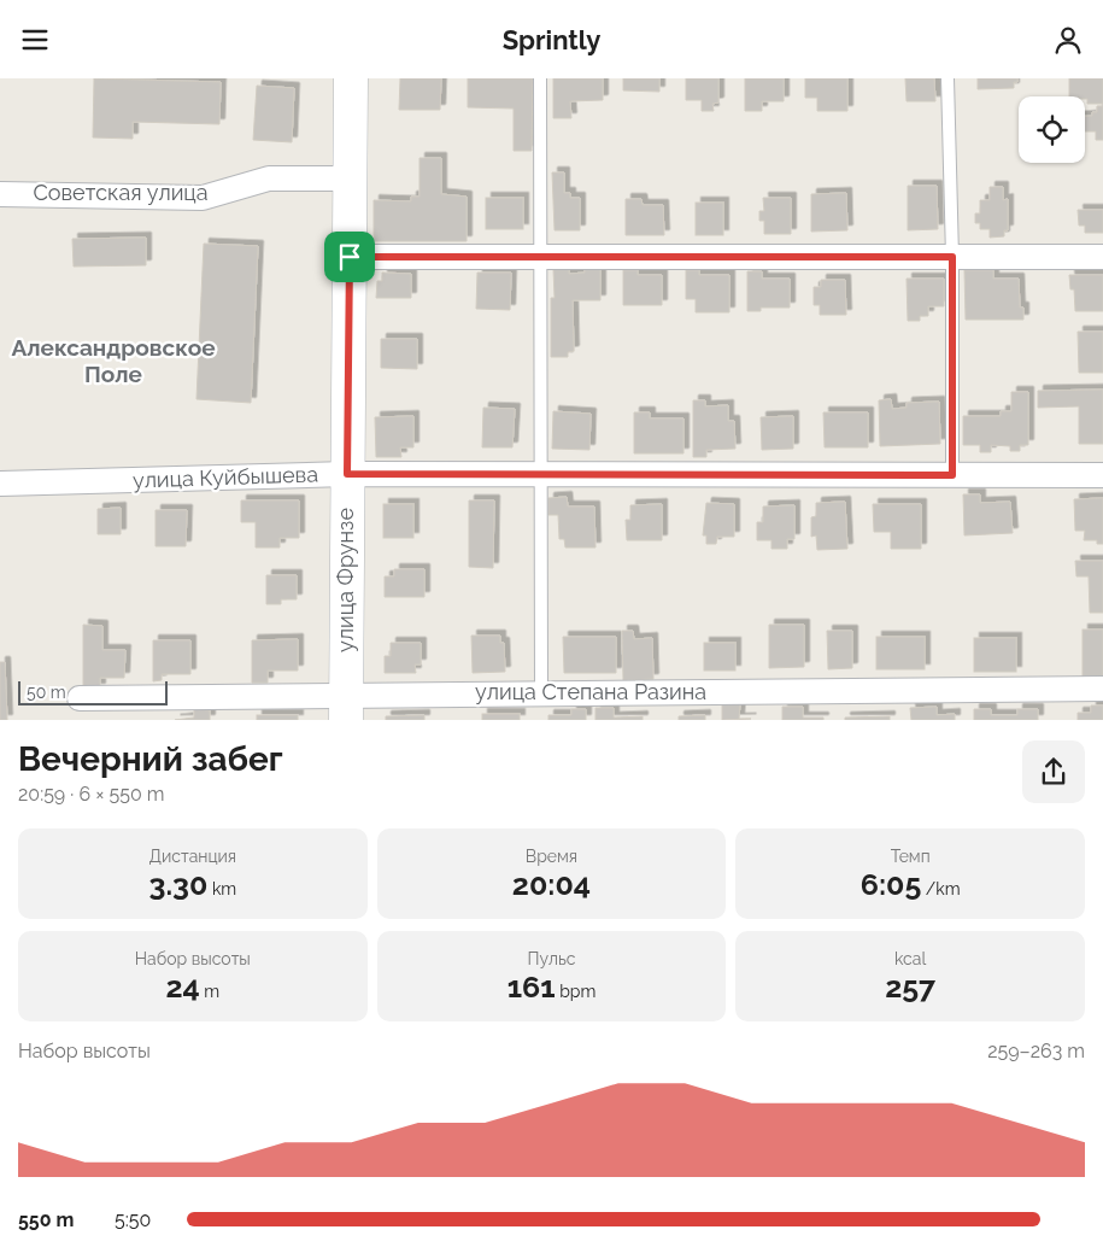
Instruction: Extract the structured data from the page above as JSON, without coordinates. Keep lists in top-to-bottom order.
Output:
{
  "streets": {
    "street": [
      "Советская улица",
      "улица Куйбышева",
      "улица Фрунзе",
      "улица Степана Разина"
    ]
  },
  "crossings": [
    ["Советская улица", "улица Фрунзе"],
    ["улица Куйбышева", "улица Фрунзе"],
    ["улица Фрунзе", "улица Степана Разина"]
  ],
  "districts": ["Александровское Поле"],
  "scale_bar": "50 m",
  "page": {
    "header": "Sprintly",
    "scale": "50 m",
    "heading": ["Вечерний забег", "20:59 · 6 × 550 m"],
    "stats": [
      ["Дистанция", "3.30 km"],
      ["Время", "20:04"],
      ["Темп", "6:05 /km"],
      ["Набор высоты", "24 m"],
      ["Пульс", "161 bpm"],
      ["kcal", "257"]
    ],
    "chart": ["Набор высоты", "259–263 m"],
    "list": [
      {
        "name": "550 m",
        "note": "5:50"
      }
    ]
  }
}
